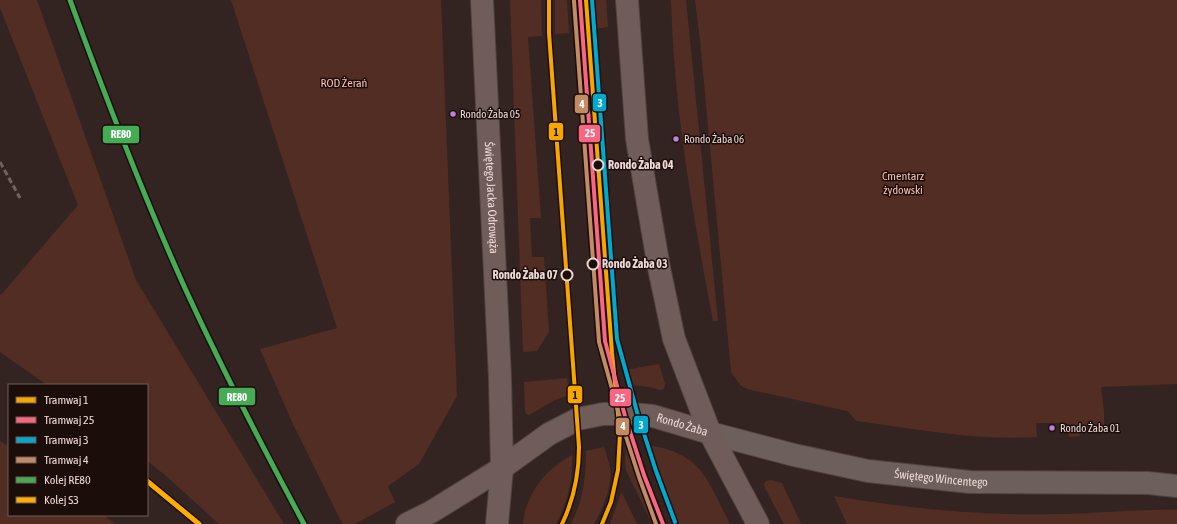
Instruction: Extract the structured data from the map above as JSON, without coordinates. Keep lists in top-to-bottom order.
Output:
{
  "streets": {
    "main road": ["Świętego Jacka Odrowąża", "Rondo Żaba"],
    "street": ["Świętego Wincentego"]
  },
  "crossings": [
    ["Świętego Jacka Odrowąża", "Rondo Żaba"],
    ["Rondo Żaba", "Świętego Wincentego"]
  ],
  "parks": ["ROD Żerań", "Cmentarz żydowski"],
  "places": [
    "Rondo Żaba 05",
    "Rondo Żaba 06",
    "Rondo Żaba 04",
    "Rondo Żaba 03",
    "Rondo Żaba 07",
    "Rondo Żaba 01"
  ],
  "lines": [
    "tram line 1",
    "tram line 25",
    "tram line 3",
    "rail line RE80",
    "tram line 4",
    "rail line S3"
  ],
  "legend": [
    "Tramwaj 1",
    "Tramwaj 25",
    "Tramwaj 3",
    "Tramwaj 4",
    "Kolej RE80",
    "Kolej S3"
  ]
}
